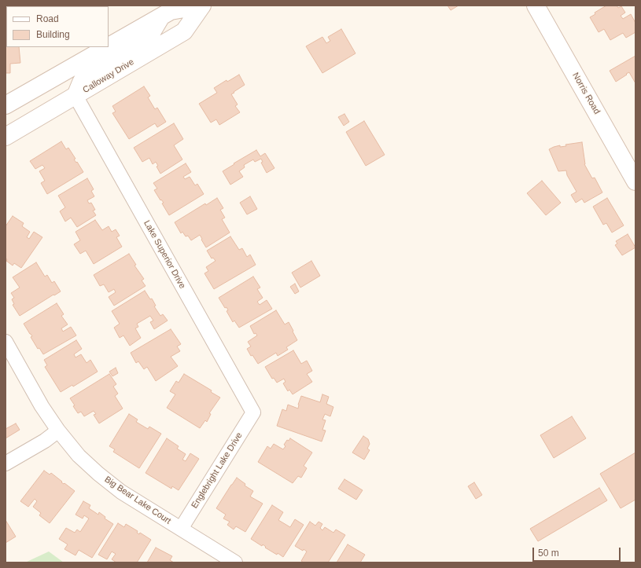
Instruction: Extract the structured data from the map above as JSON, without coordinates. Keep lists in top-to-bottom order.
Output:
{
  "streets": {
    "main road": ["Calloway Drive", "Norris Road"],
    "street": ["Lake Superior Drive", "Englebright Lake Drive", "Big Bear Lake Court"]
  },
  "crossings": [
    ["Calloway Drive", "Lake Superior Drive"],
    ["Lake Superior Drive", "Englebright Lake Drive"],
    ["Englebright Lake Drive", "Big Bear Lake Court"]
  ],
  "legend": ["Road", "Building"],
  "scale_bar": "50 m"
}
